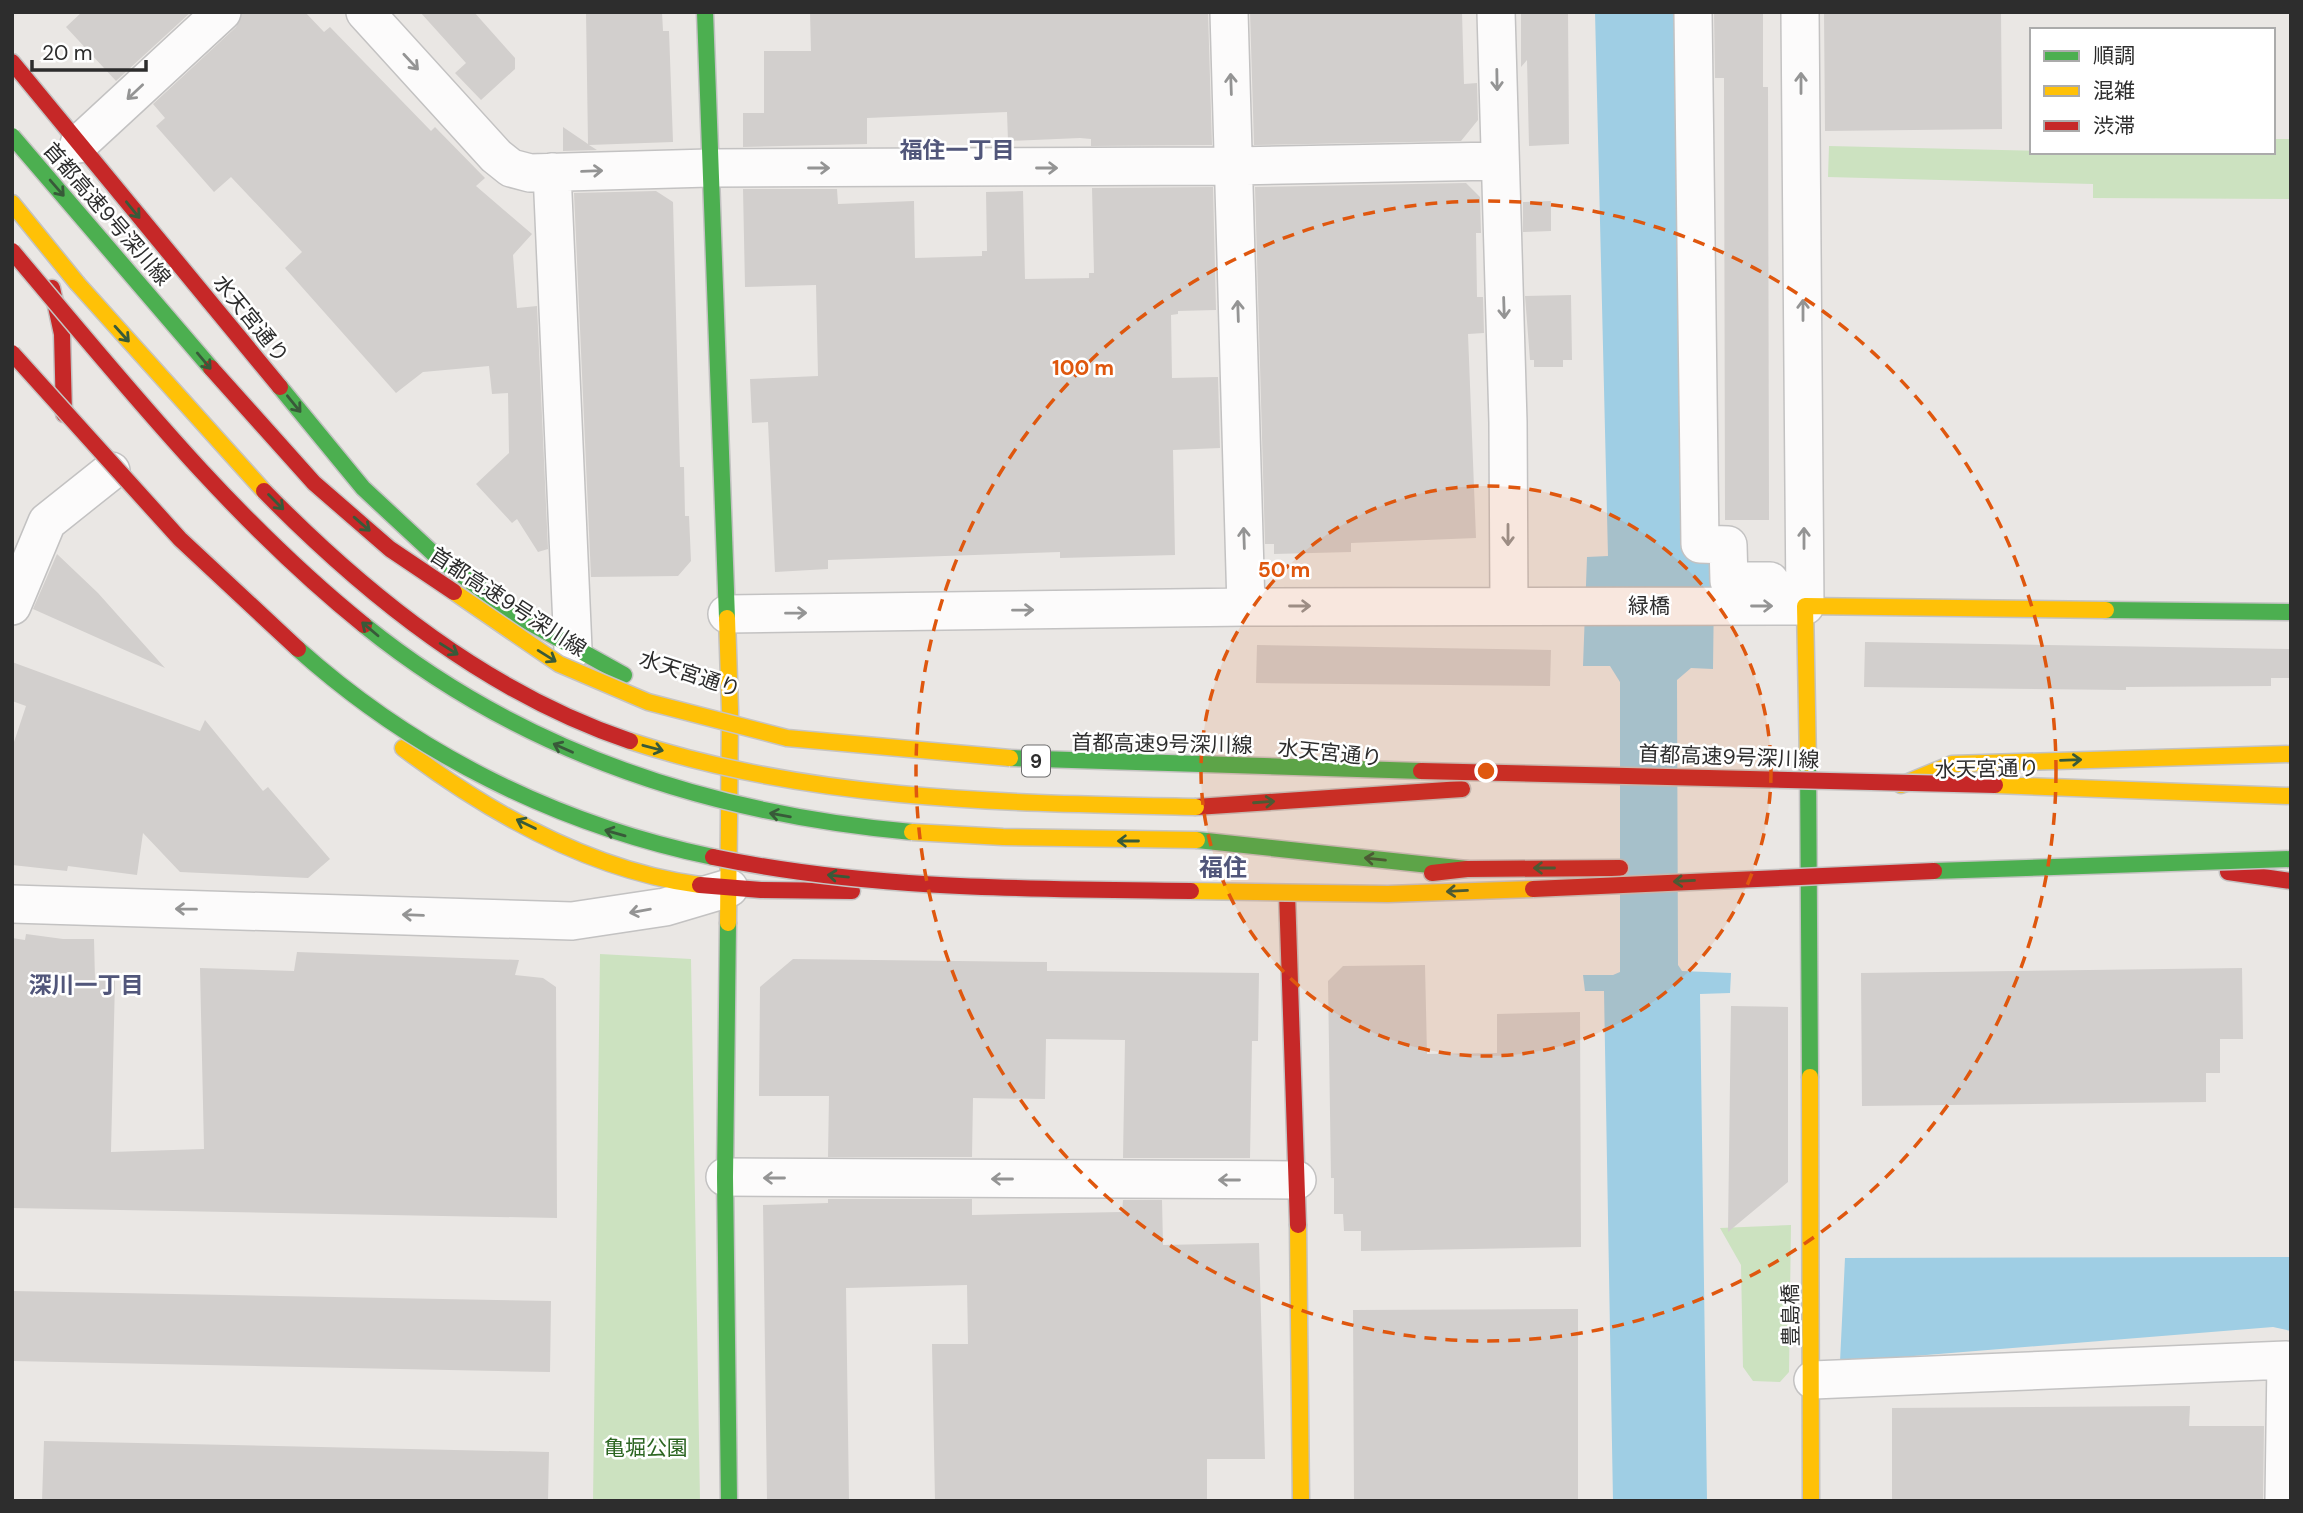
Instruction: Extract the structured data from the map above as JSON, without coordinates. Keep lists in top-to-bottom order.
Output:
{
  "streets": {
    "main road": [
      "首都高速9号深川線",
      "水天宮通り",
      "9",
      "豊島橋"
    ],
    "street": ["緑橋"]
  },
  "crossings": [
    ["水天宮通り", "豊島橋"],
    ["緑橋", "豊島橋"]
  ],
  "one_way": ["緑橋"],
  "districts": ["福住一丁目", "福住", "深川一丁目"],
  "parks": ["亀堀公園"],
  "legend": ["順調", "混雑", "渋滞"],
  "scale_bar": "20 m",
  "rings": ["100 m", "50 m"]
}
